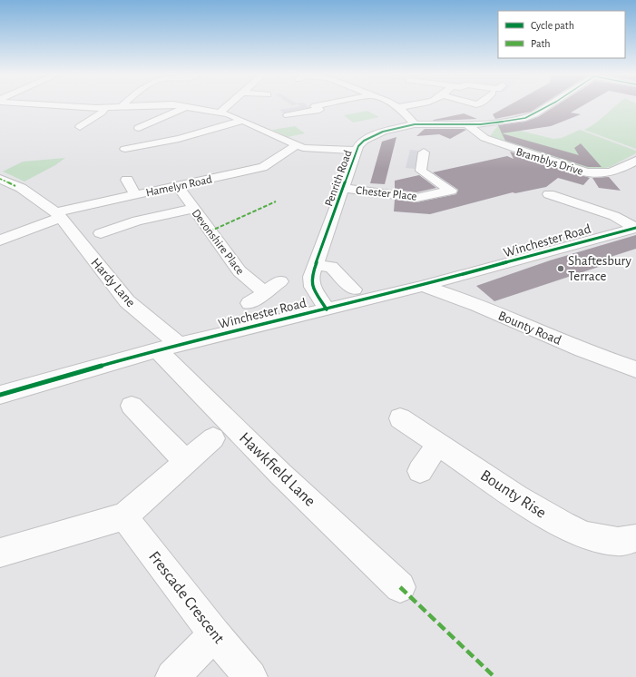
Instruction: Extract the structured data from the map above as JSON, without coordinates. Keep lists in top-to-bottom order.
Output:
{
  "streets": {
    "street": [
      "Bramblys Drive",
      "Penrith Road",
      "Hamelyn Road",
      "Chester Place",
      "Winchester Road",
      "Devonshire Place",
      "Hardy Lane",
      "Bounty Road",
      "Hawkfield Lane",
      "Bounty Rise",
      "Frescade Crescent"
    ]
  },
  "crossings": [
    ["Bramblys Drive", "Penrith Road"],
    ["Penrith Road", "Chester Place"],
    ["Penrith Road", "Winchester Road"],
    ["Hamelyn Road", "Devonshire Place"],
    ["Hamelyn Road", "Hardy Lane"],
    ["Winchester Road", "Hardy Lane"],
    ["Winchester Road", "Bounty Road"],
    ["Winchester Road", "Hawkfield Lane"],
    ["Hardy Lane", "Hawkfield Lane"]
  ],
  "places": ["Shaftesbury Terrace"],
  "legend": ["Cycle path", "Path"]
}
